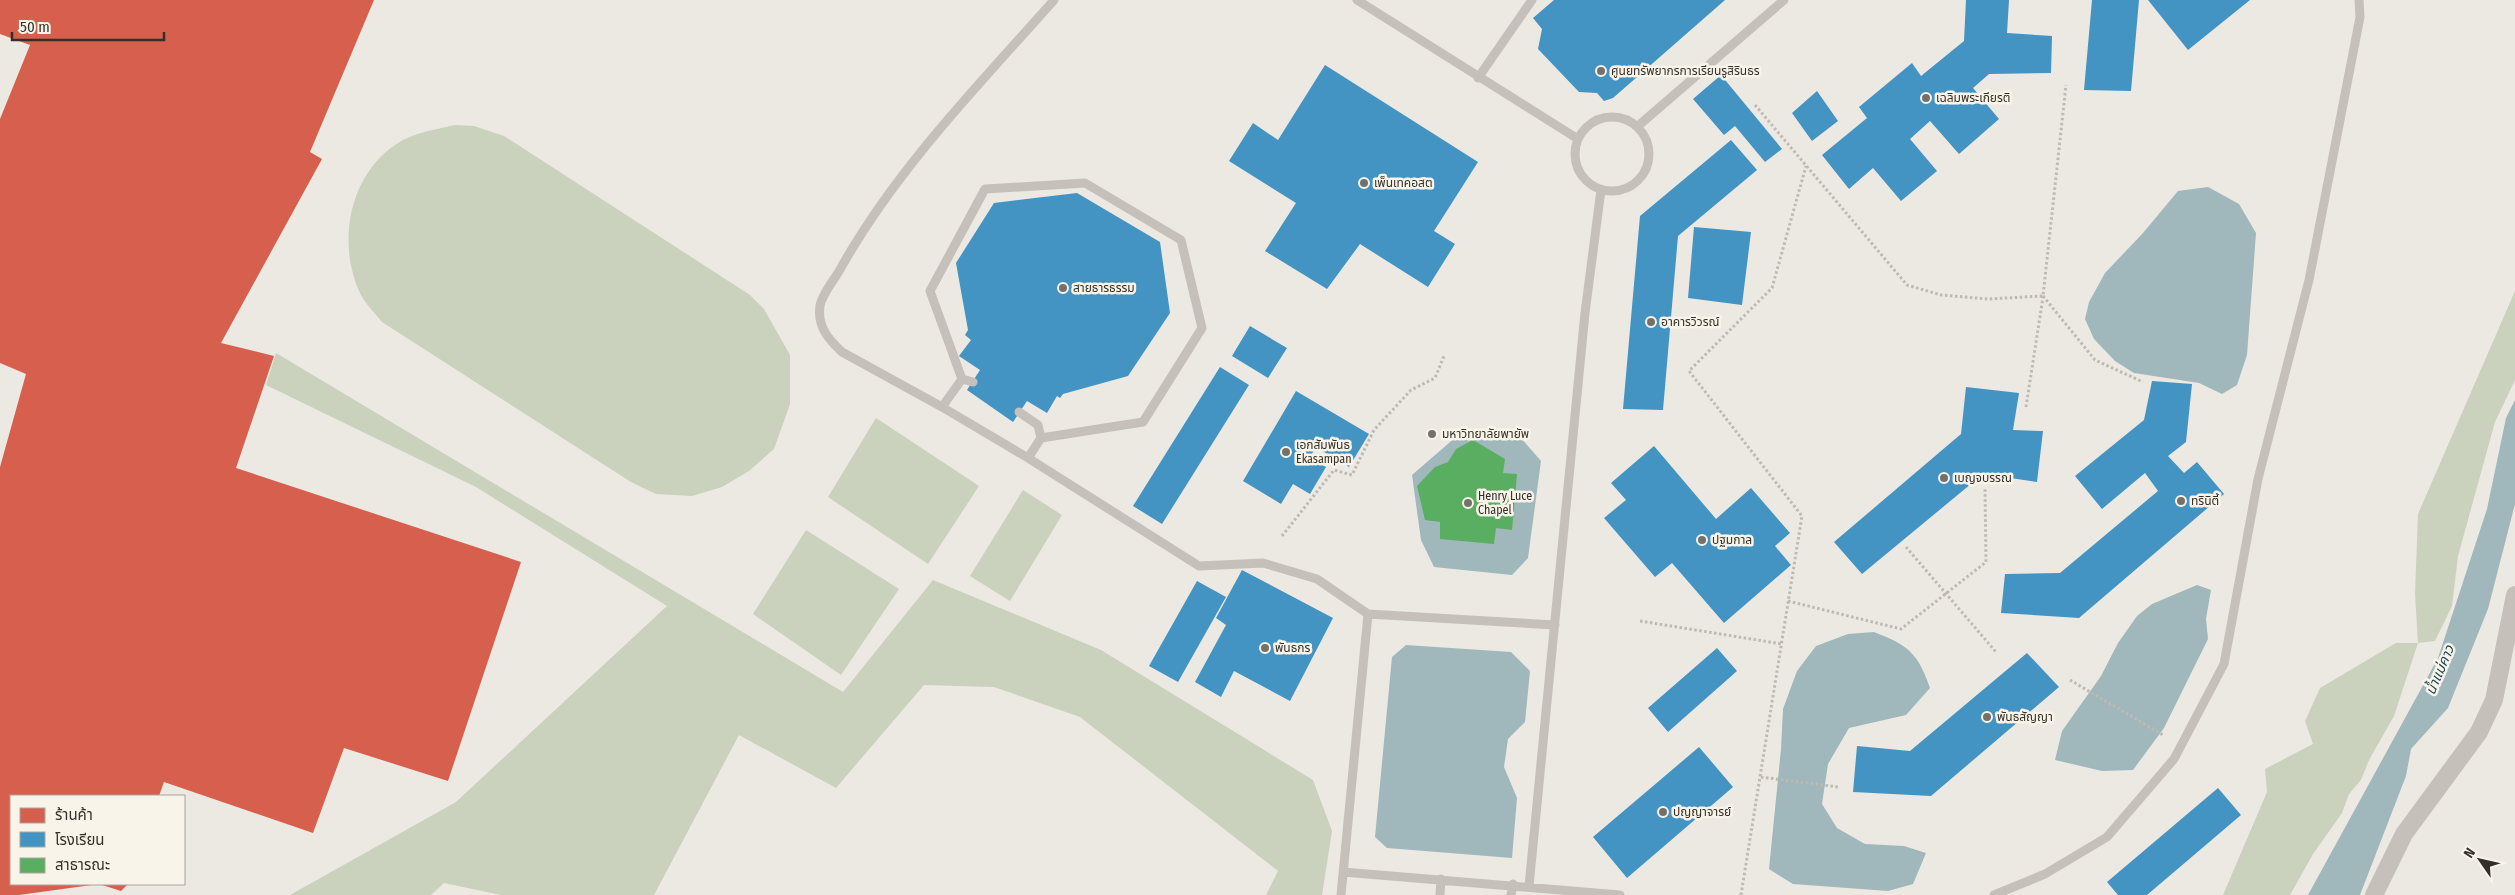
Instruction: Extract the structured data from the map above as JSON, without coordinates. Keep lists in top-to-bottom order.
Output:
{
  "water": ["น้ำแม่คาว"],
  "places": [
    "ศูนยทรัพยากรการเรียนรูสิรินธร",
    "เฉลิมพระเกียรติ",
    "เพ็นเทคอสต",
    "สายธารธรรม",
    "อาคารวิวรณ์",
    "มหาวิทยาลัยพายัพ",
    "เอกสัมพันธ Ekasampan",
    "เบญจบรรณ",
    "ทรินิตี้",
    "Henry Luce Chapel",
    "ปฐมกาล",
    "พันธกร",
    "พันธสัญญา",
    "ปญญาจารย์"
  ],
  "legend": ["ร้านค้า", "โรงเรียน", "สาธารณะ"],
  "scale_bar": "50 m",
  "north": "top left"
}
